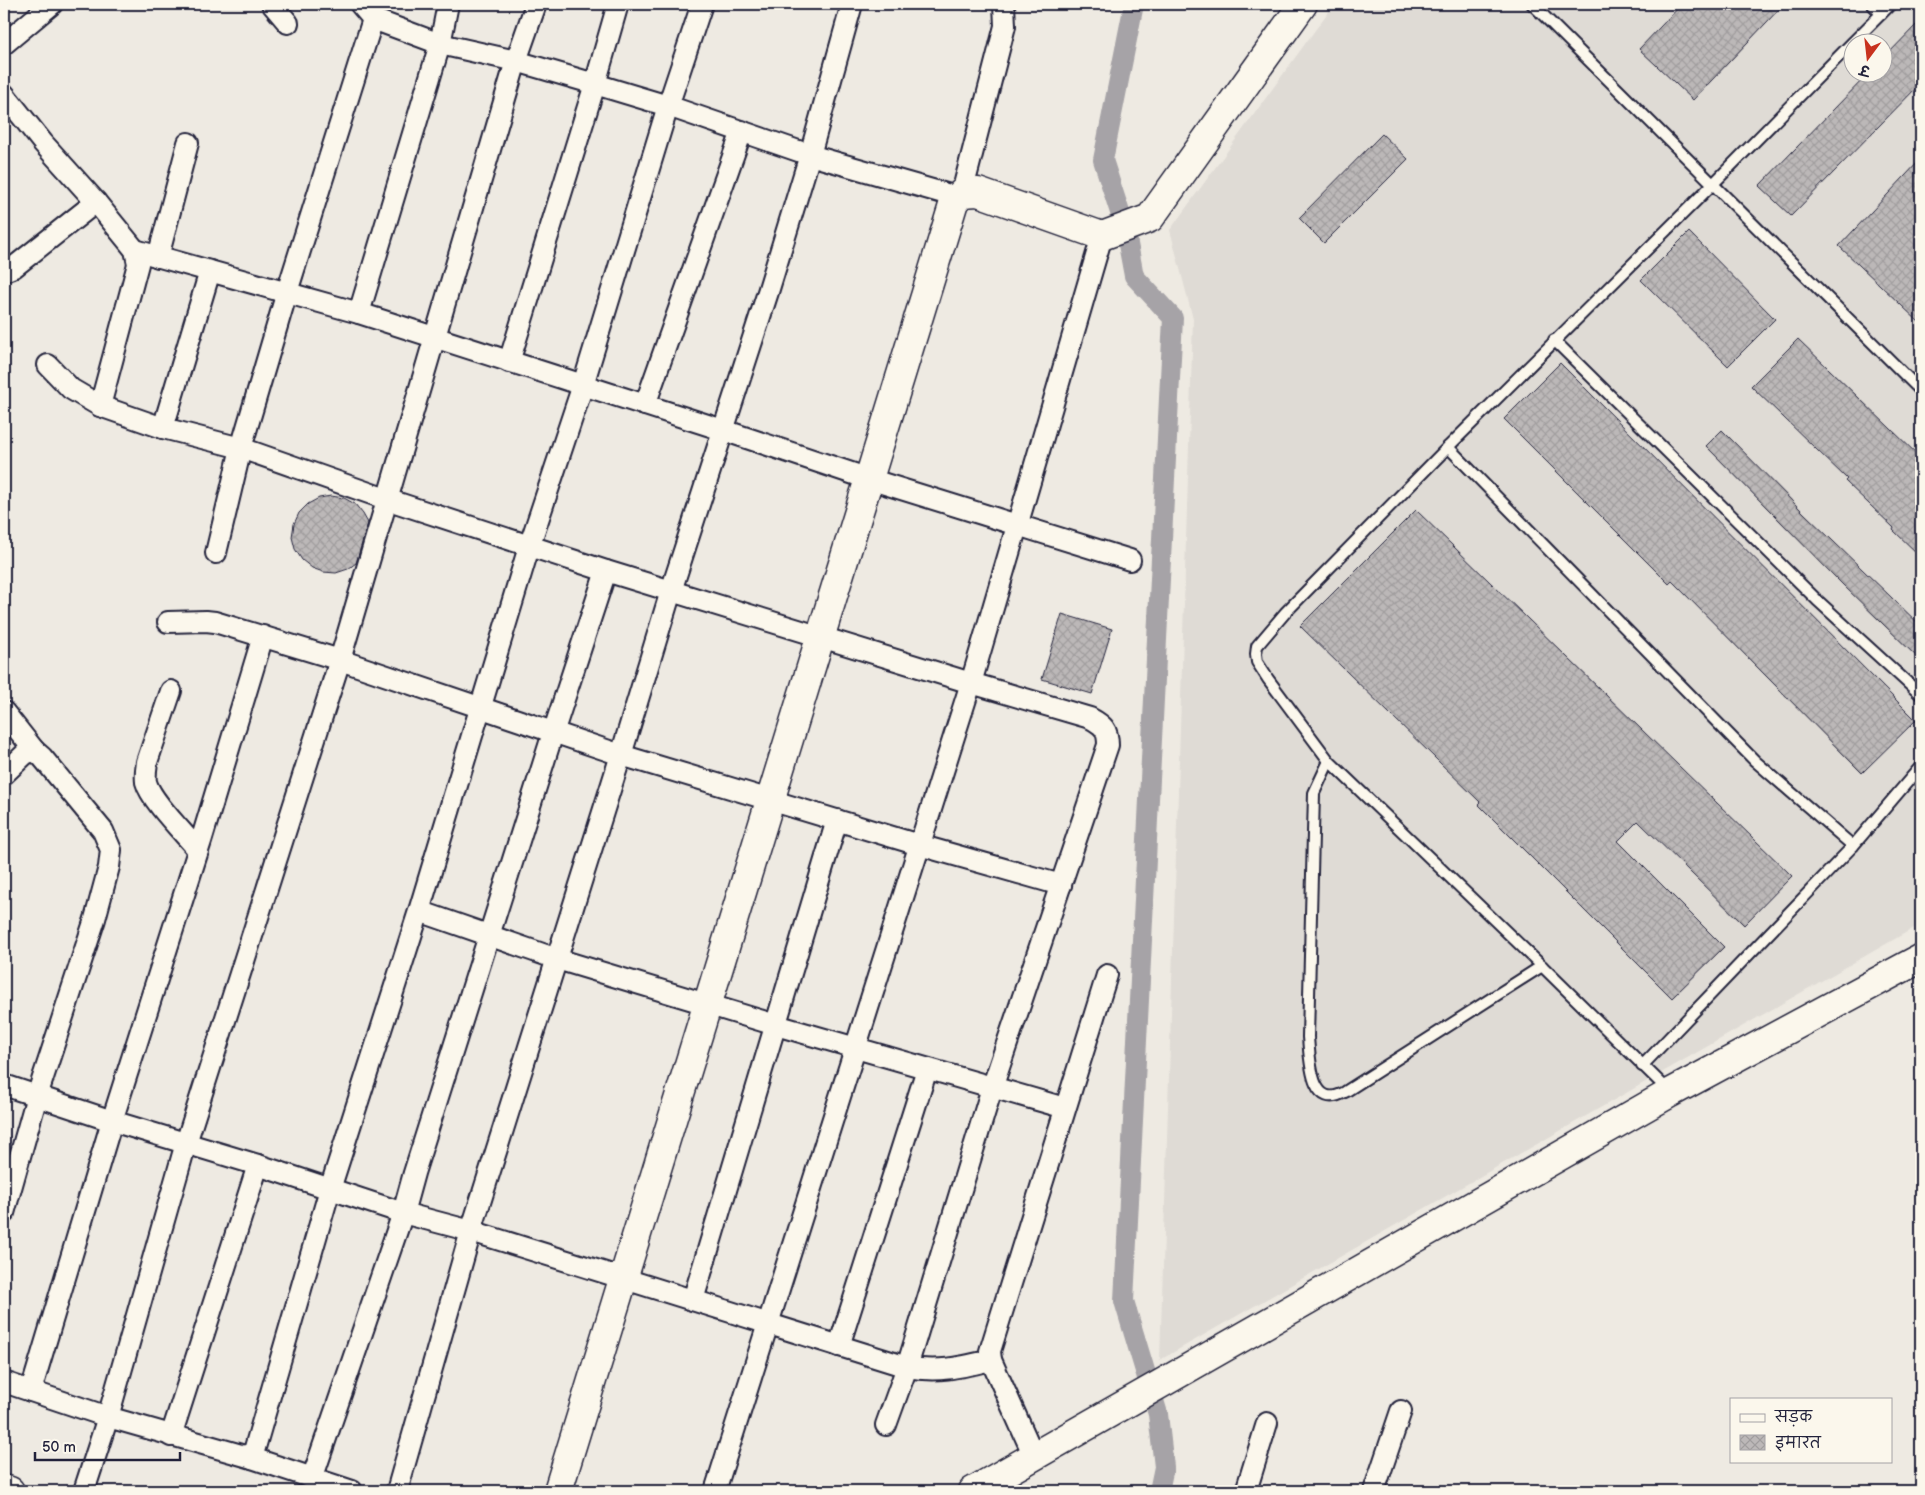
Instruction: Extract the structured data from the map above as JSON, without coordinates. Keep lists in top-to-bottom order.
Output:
{
  "legend": ["सड़क", "इमारत"],
  "scale_bar": "50 m",
  "north": "bottom"
}
